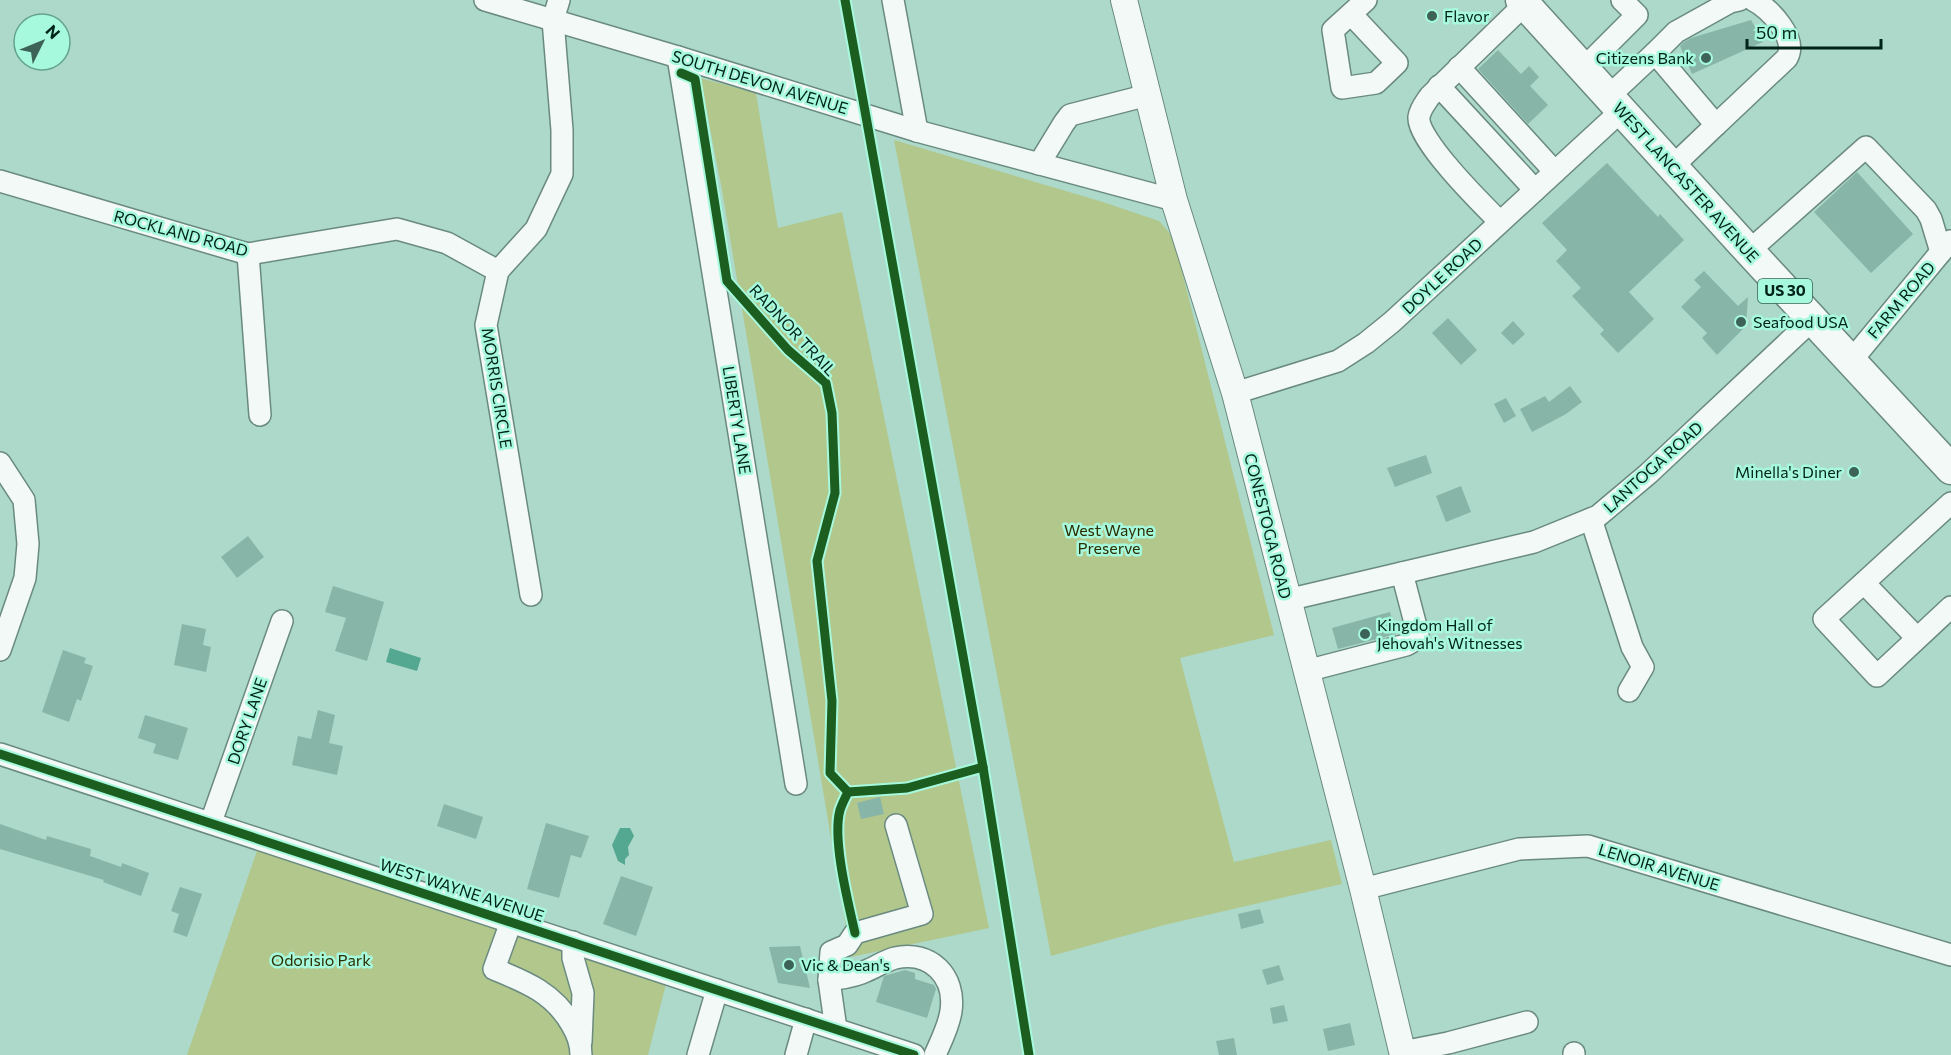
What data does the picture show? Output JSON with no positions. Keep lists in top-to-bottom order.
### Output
{
  "streets": {
    "highway": ["WEST LANCASTER AVENUE", "US 30"],
    "main road": ["CONESTOGA ROAD"],
    "street": [
      "SOUTH DEVON AVENUE",
      "ROCKLAND ROAD",
      "DOYLE ROAD",
      "FARM ROAD",
      "MORRIS CIRCLE",
      "LIBERTY LANE",
      "LANTOGA ROAD",
      "DORY LANE",
      "LENOIR AVENUE",
      "WEST WAYNE AVENUE"
    ],
    "cycle path": ["RADNOR TRAIL"]
  },
  "crossings": [
    ["SOUTH DEVON AVENUE", "MORRIS CIRCLE"],
    ["SOUTH DEVON AVENUE", "LIBERTY LANE"],
    ["SOUTH DEVON AVENUE", "CONESTOGA ROAD"],
    ["WEST LANCASTER AVENUE", "DOYLE ROAD"],
    ["WEST LANCASTER AVENUE", "FARM ROAD"],
    ["WEST LANCASTER AVENUE", "LANTOGA ROAD"],
    ["ROCKLAND ROAD", "MORRIS CIRCLE"],
    ["DOYLE ROAD", "CONESTOGA ROAD"],
    ["LANTOGA ROAD", "CONESTOGA ROAD"],
    ["CONESTOGA ROAD", "LENOIR AVENUE"],
    ["DORY LANE", "WEST WAYNE AVENUE"]
  ],
  "parks": ["West Wayne Preserve", "Odorisio Park"],
  "places": [
    "Flavor",
    "Citizens Bank",
    "Seafood USA",
    "Minella's Diner",
    "Kingdom Hall of Jehovah's Witnesses",
    "Vic & Dean's"
  ],
  "scale_bar": "50 m",
  "north": "top right"
}
